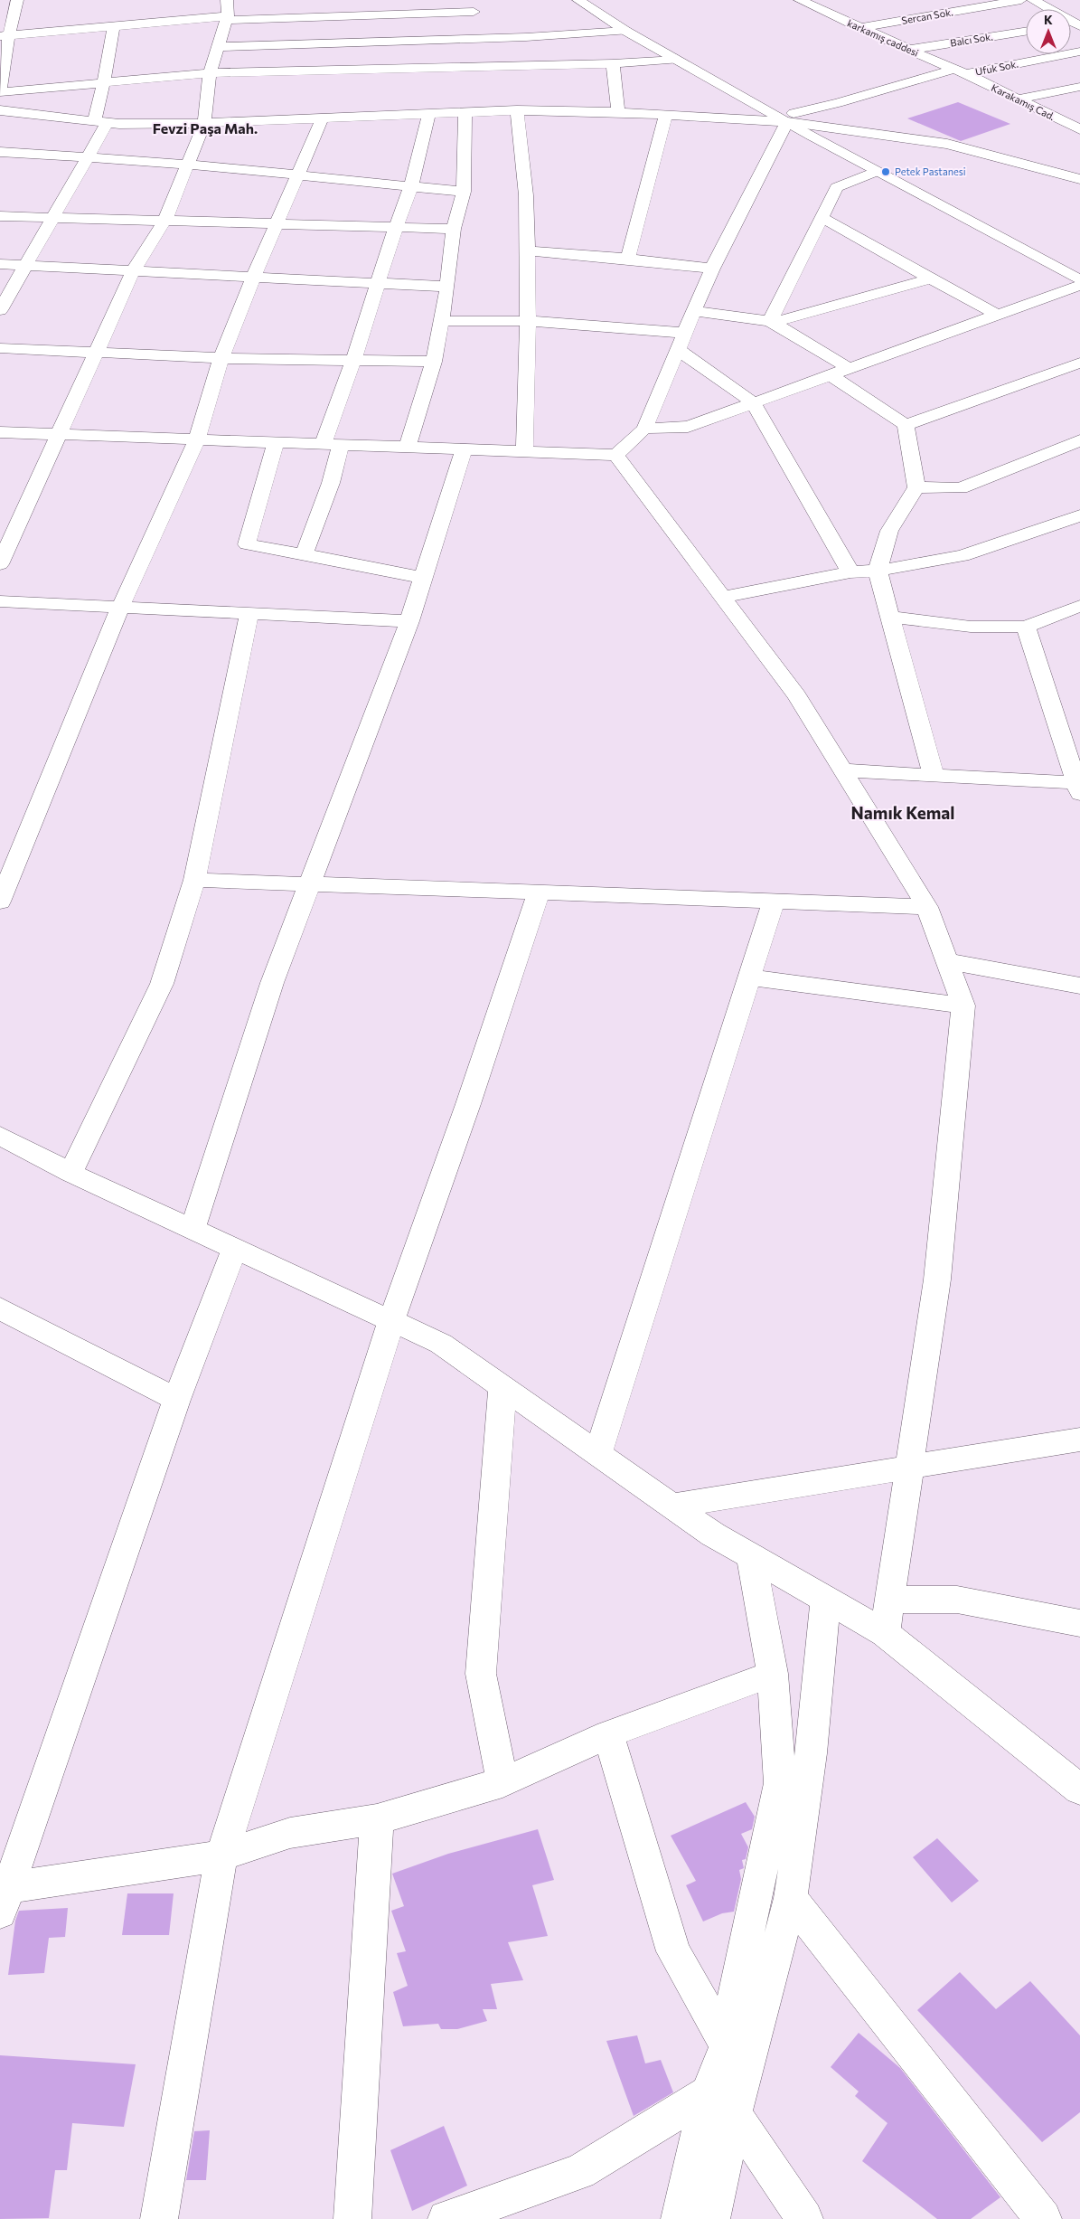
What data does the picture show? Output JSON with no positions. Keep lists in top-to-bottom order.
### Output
{
  "streets": {
    "street": [
      "Sercan Sok.",
      "karkamış caddesi",
      "Balcı Sok.",
      "Ufuk Sok.",
      "Karakamış Cad."
    ]
  },
  "crossings": [
    ["Sercan Sok.", "karkamış caddesi"],
    ["karkamış caddesi", "Balcı Sok."],
    ["karkamış caddesi", "Ufuk Sok."],
    ["karkamış caddesi", "Karakamış Cad."],
    ["Ufuk Sok.", "Karakamış Cad."]
  ],
  "districts": ["Fevzi Paşa Mah.", "Namık Kemal"],
  "places": ["Petek Pastanesi"],
  "north": "top"
}
